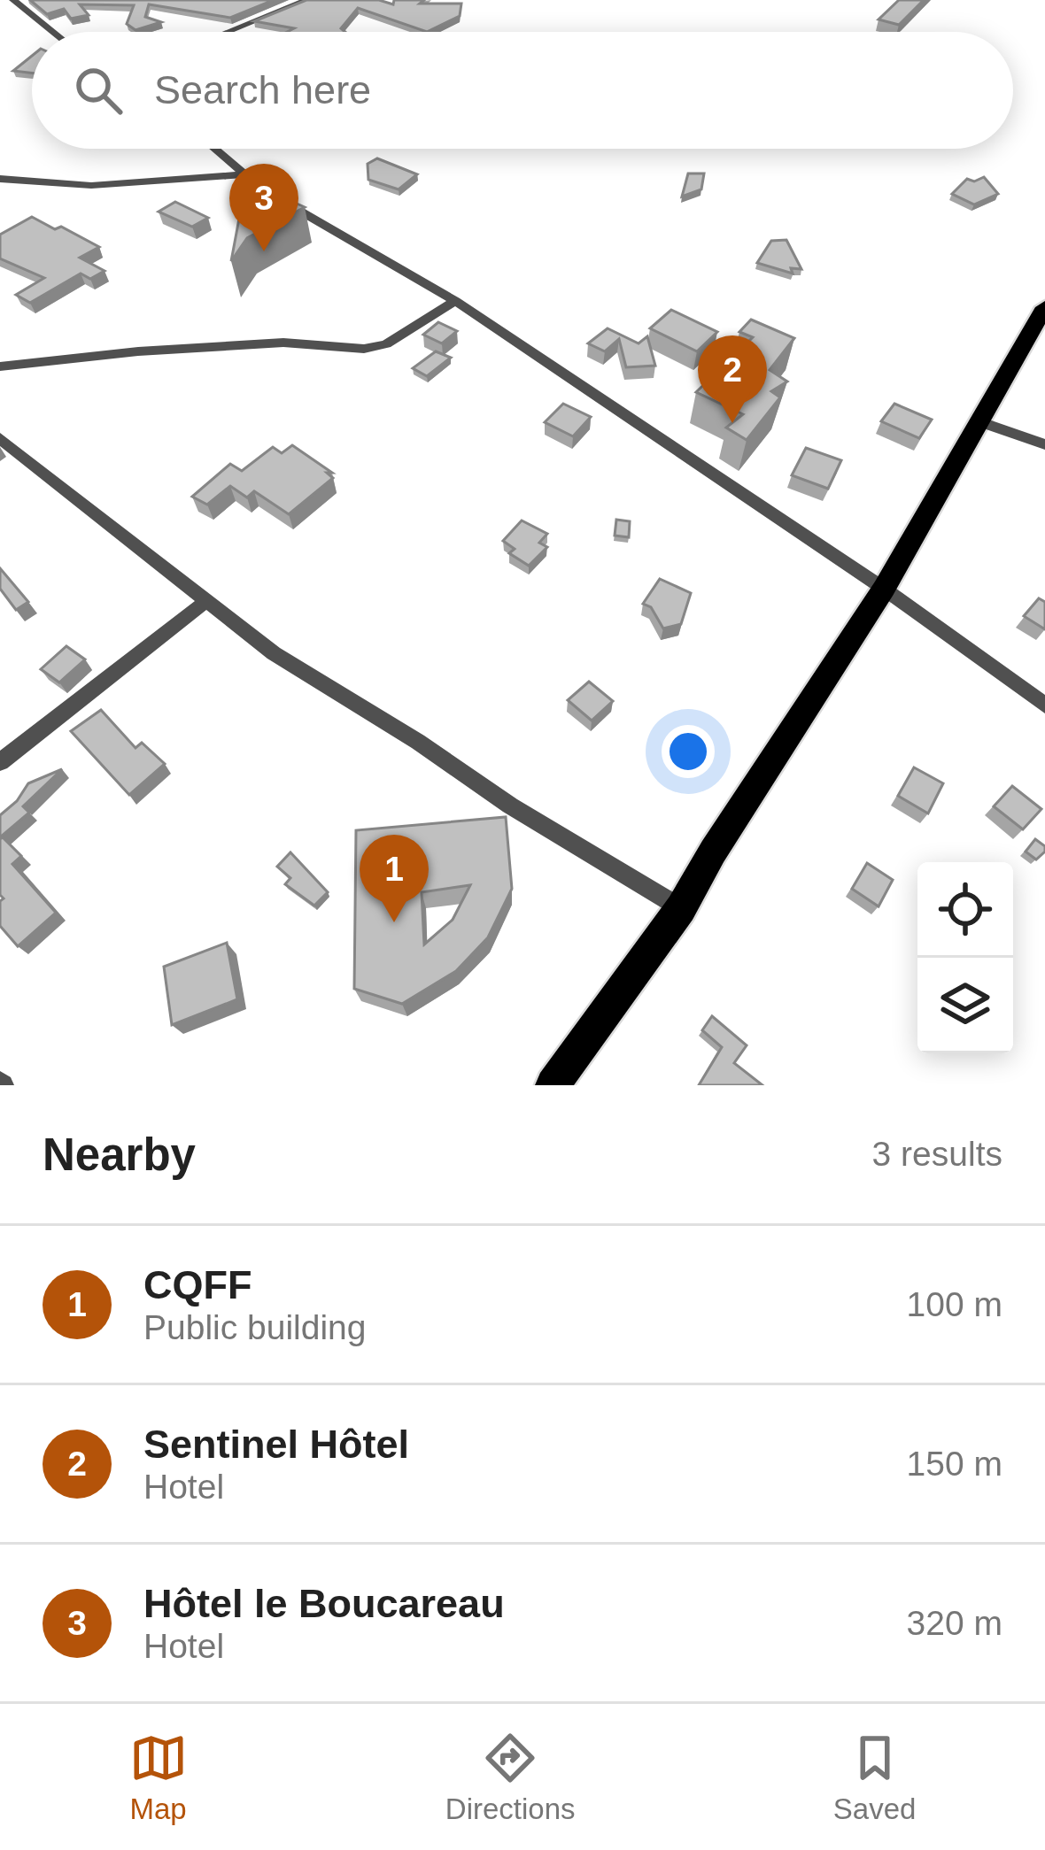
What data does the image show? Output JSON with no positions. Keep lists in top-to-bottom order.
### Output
{
  "page": {
    "search": "Search here",
    "pins": ["3", "2", "1"],
    "heading": ["Nearby", "3 results"],
    "list": [
      {
        "mark": "1",
        "name": "CQFF",
        "note": "Public building",
        "value": "100 m"
      },
      {
        "mark": "2",
        "name": "Sentinel Hôtel",
        "note": "Hotel",
        "value": "150 m"
      },
      {
        "mark": "3",
        "name": "Hôtel le Boucareau",
        "note": "Hotel",
        "value": "320 m"
      }
    ],
    "nav": ["Map", "Directions", "Saved"]
  }
}
